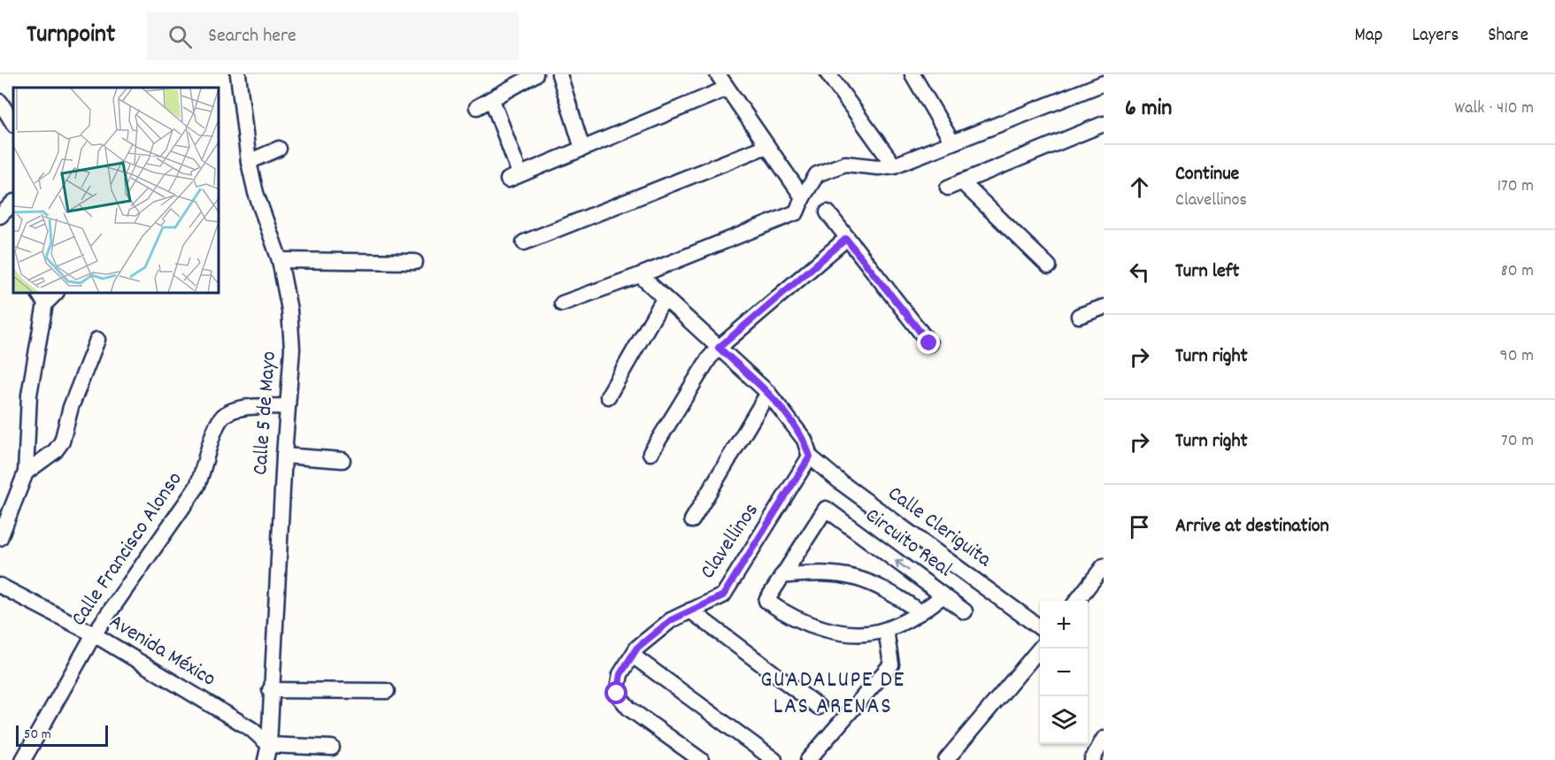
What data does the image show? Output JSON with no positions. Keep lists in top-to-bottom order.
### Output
{
  "streets": {
    "street": [
      "Calle 5 de Mayo",
      "Calle Cleriguita",
      "Clavellinos",
      "Circuito Real",
      "Calle Francisco Alonso",
      "Avenida México"
    ]
  },
  "crossings": [
    ["Calle 5 de Mayo", "Calle Francisco Alonso"],
    ["Calle 5 de Mayo", "Avenida México"],
    ["Calle Cleriguita", "Clavellinos"],
    ["Calle Francisco Alonso", "Avenida México"]
  ],
  "districts": ["GUADALUPE DE LAS ARENAS"],
  "scale_bar": "50 m",
  "page": {
    "header": "Turnpoint",
    "search": "Search here",
    "nav": ["Map", "Layers", "Share"],
    "heading": ["6 min", "Walk · 410 m"],
    "list": [
      ["Continue", "Clavellinos", "170 m"],
      ["Turn left", "80 m"],
      ["Turn right", "90 m"],
      ["Turn right", "70 m"],
      "Arrive at destination"
    ],
    "map_buttons": ["+", "−"],
    "scale": "50 m"
  }
}
